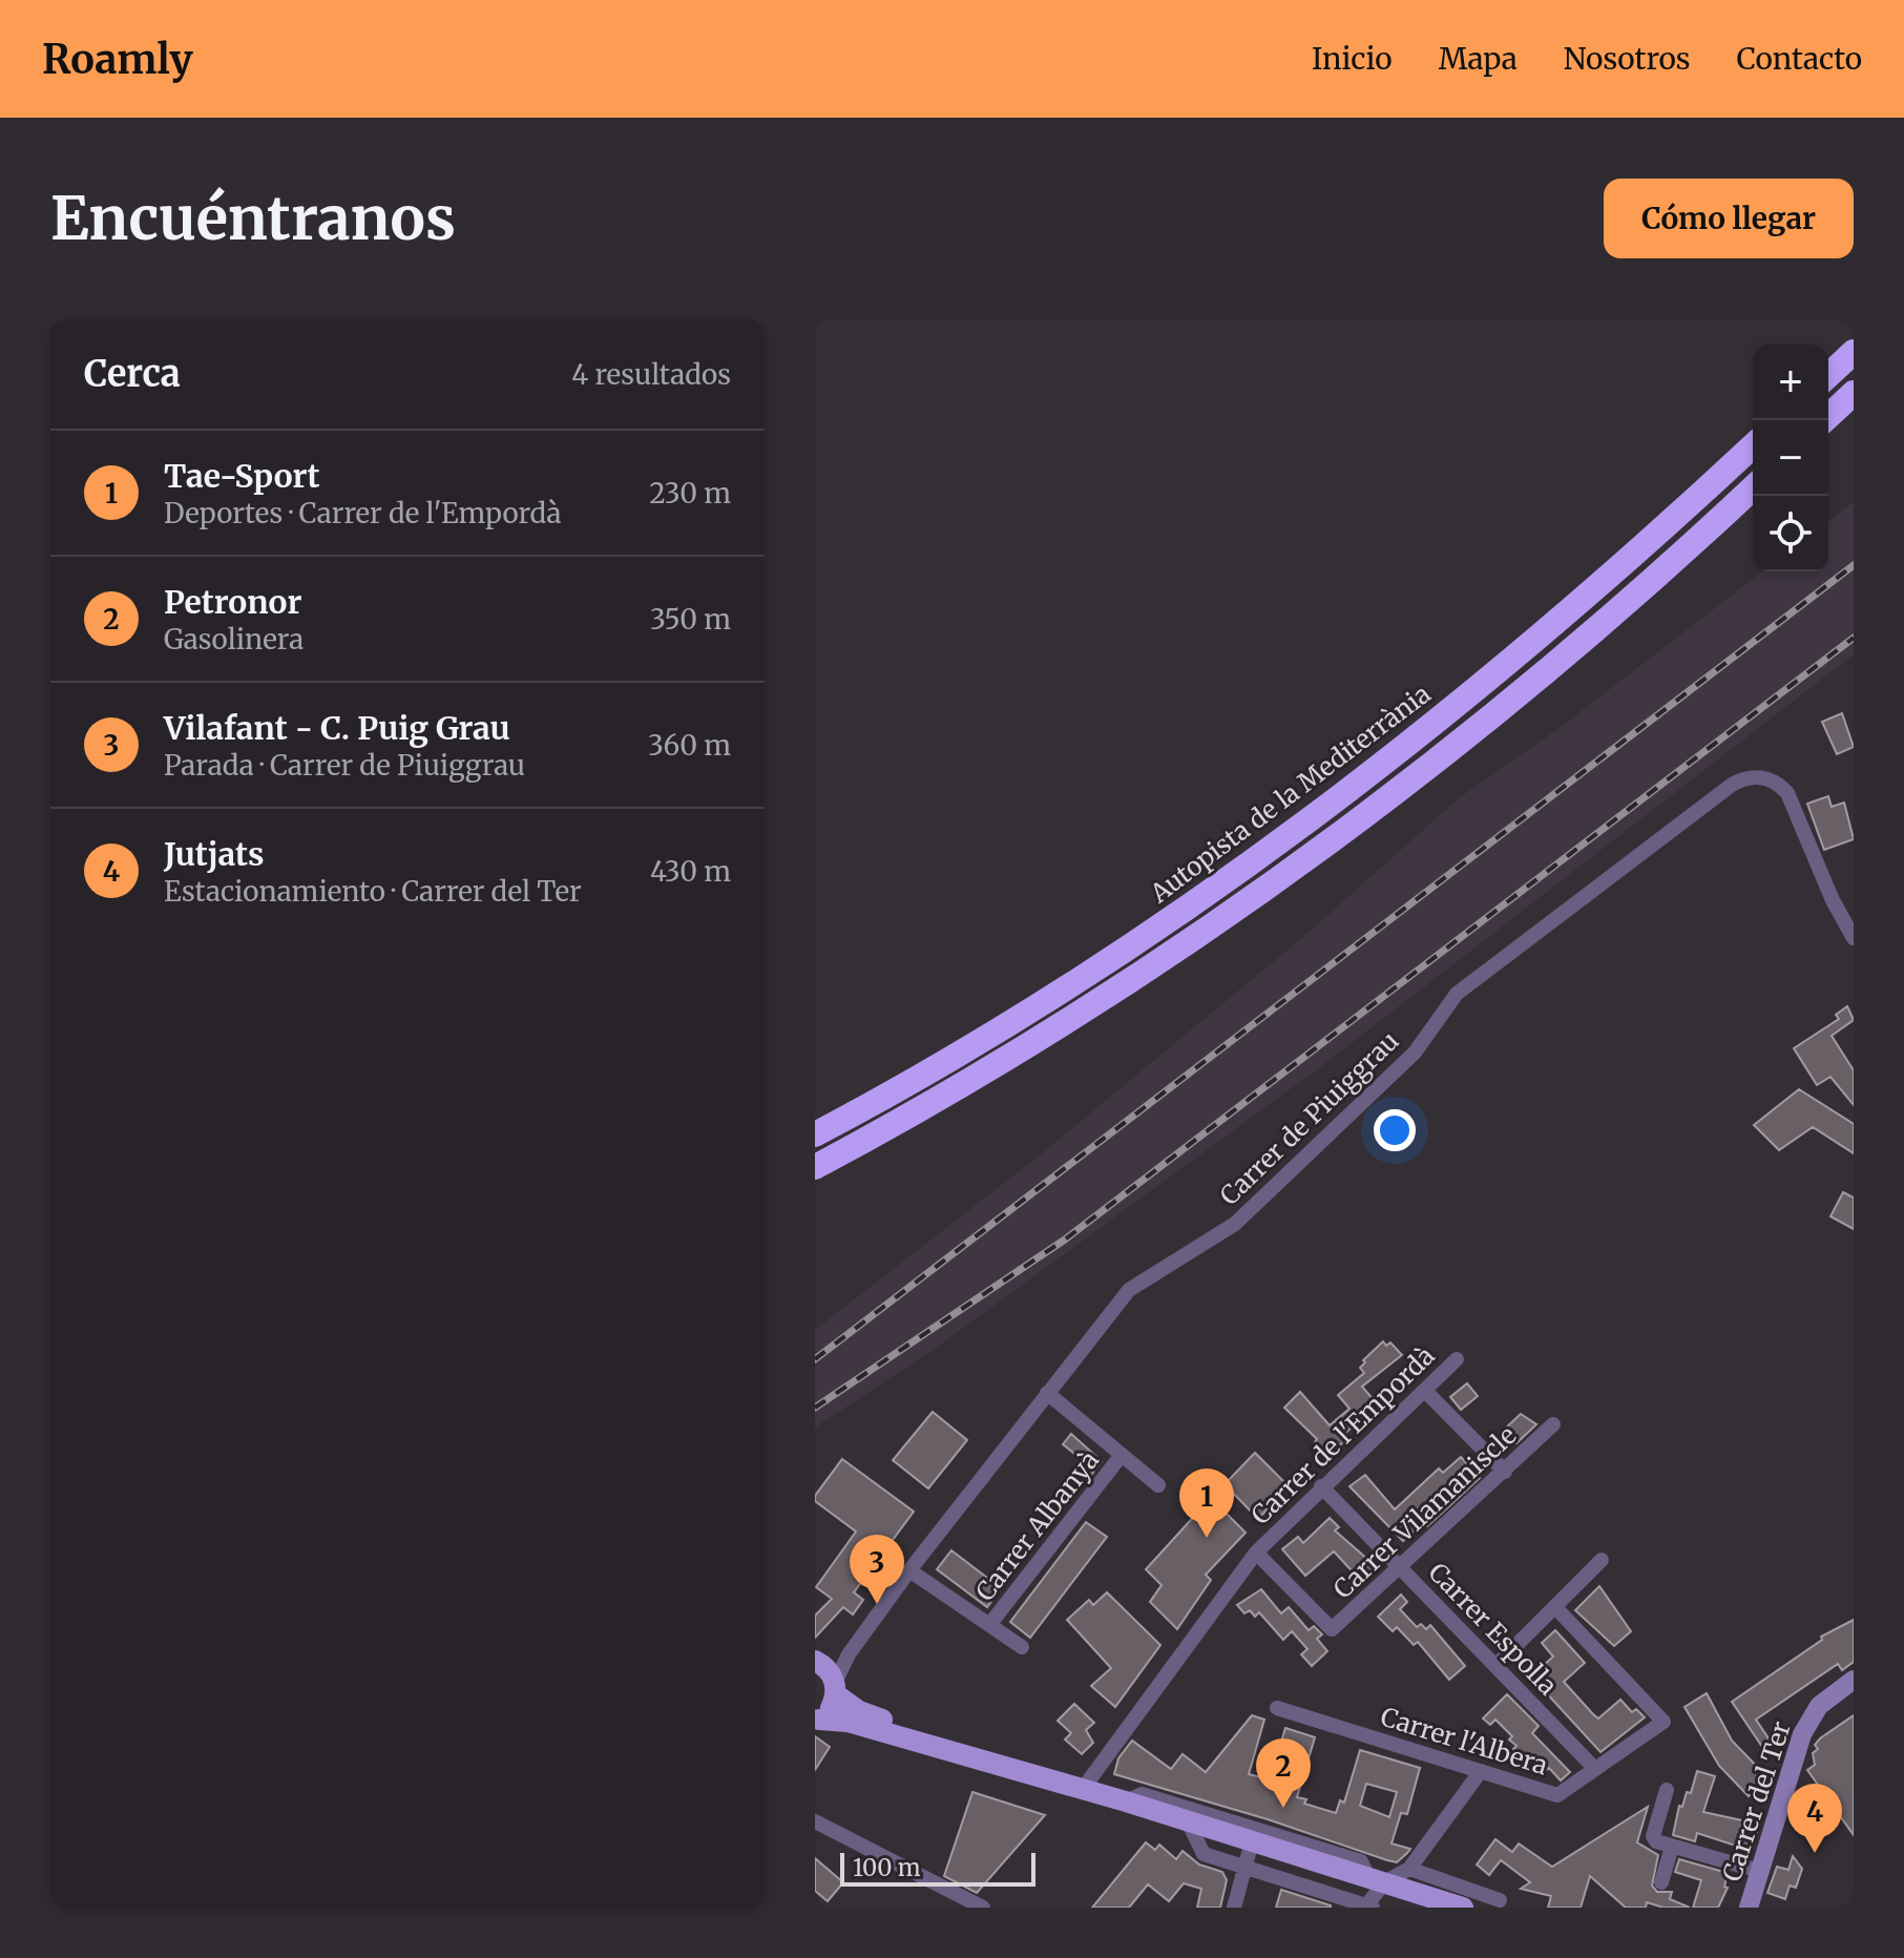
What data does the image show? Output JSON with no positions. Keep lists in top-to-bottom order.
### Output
{
  "streets": {
    "highway": ["Autopista de la Mediterrània"],
    "street": [
      "Carrer de Piuiggrau",
      "Carrer de l'Empordà",
      "Carrer Vilamaniscle",
      "Carrer Albanyà",
      "Carrer Espolla",
      "Carrer l'Albera",
      "Carrer del Ter"
    ]
  },
  "crossings": [
    ["Carrer de Piuiggrau", "Carrer Albanyà"],
    ["Carrer de l'Empordà", "Carrer Vilamaniscle"],
    ["Carrer de l'Empordà", "Carrer Espolla"],
    ["Carrer Vilamaniscle", "Carrer Espolla"],
    ["Carrer Espolla", "Carrer l'Albera"]
  ],
  "scale_bar": "100 m",
  "page": {
    "header": "Roamly",
    "nav": [
      "Inicio",
      "Mapa",
      "Nosotros",
      "Contacto"
    ],
    "buttons": "Cómo llegar",
    "title": "Encuéntranos",
    "heading": ["Cerca", "4 resultados"],
    "map_buttons": ["+", "−"],
    "list": [
      {
        "mark": "1",
        "name": "Tae-Sport",
        "note": "Deportes · Carrer de l'Empordà",
        "value": "230 m"
      },
      {
        "mark": "2",
        "name": "Petronor",
        "note": "Gasolinera",
        "value": "350 m"
      },
      {
        "mark": "3",
        "name": "Vilafant - C. Puig Grau",
        "note": "Parada · Carrer de Piuiggrau",
        "value": "360 m"
      },
      {
        "mark": "4",
        "name": "Jutjats",
        "note": "Estacionamiento · Carrer del Ter",
        "value": "430 m"
      }
    ],
    "pins": [
      "1",
      "3",
      "2",
      "4"
    ],
    "scale": "100 m"
  }
}
